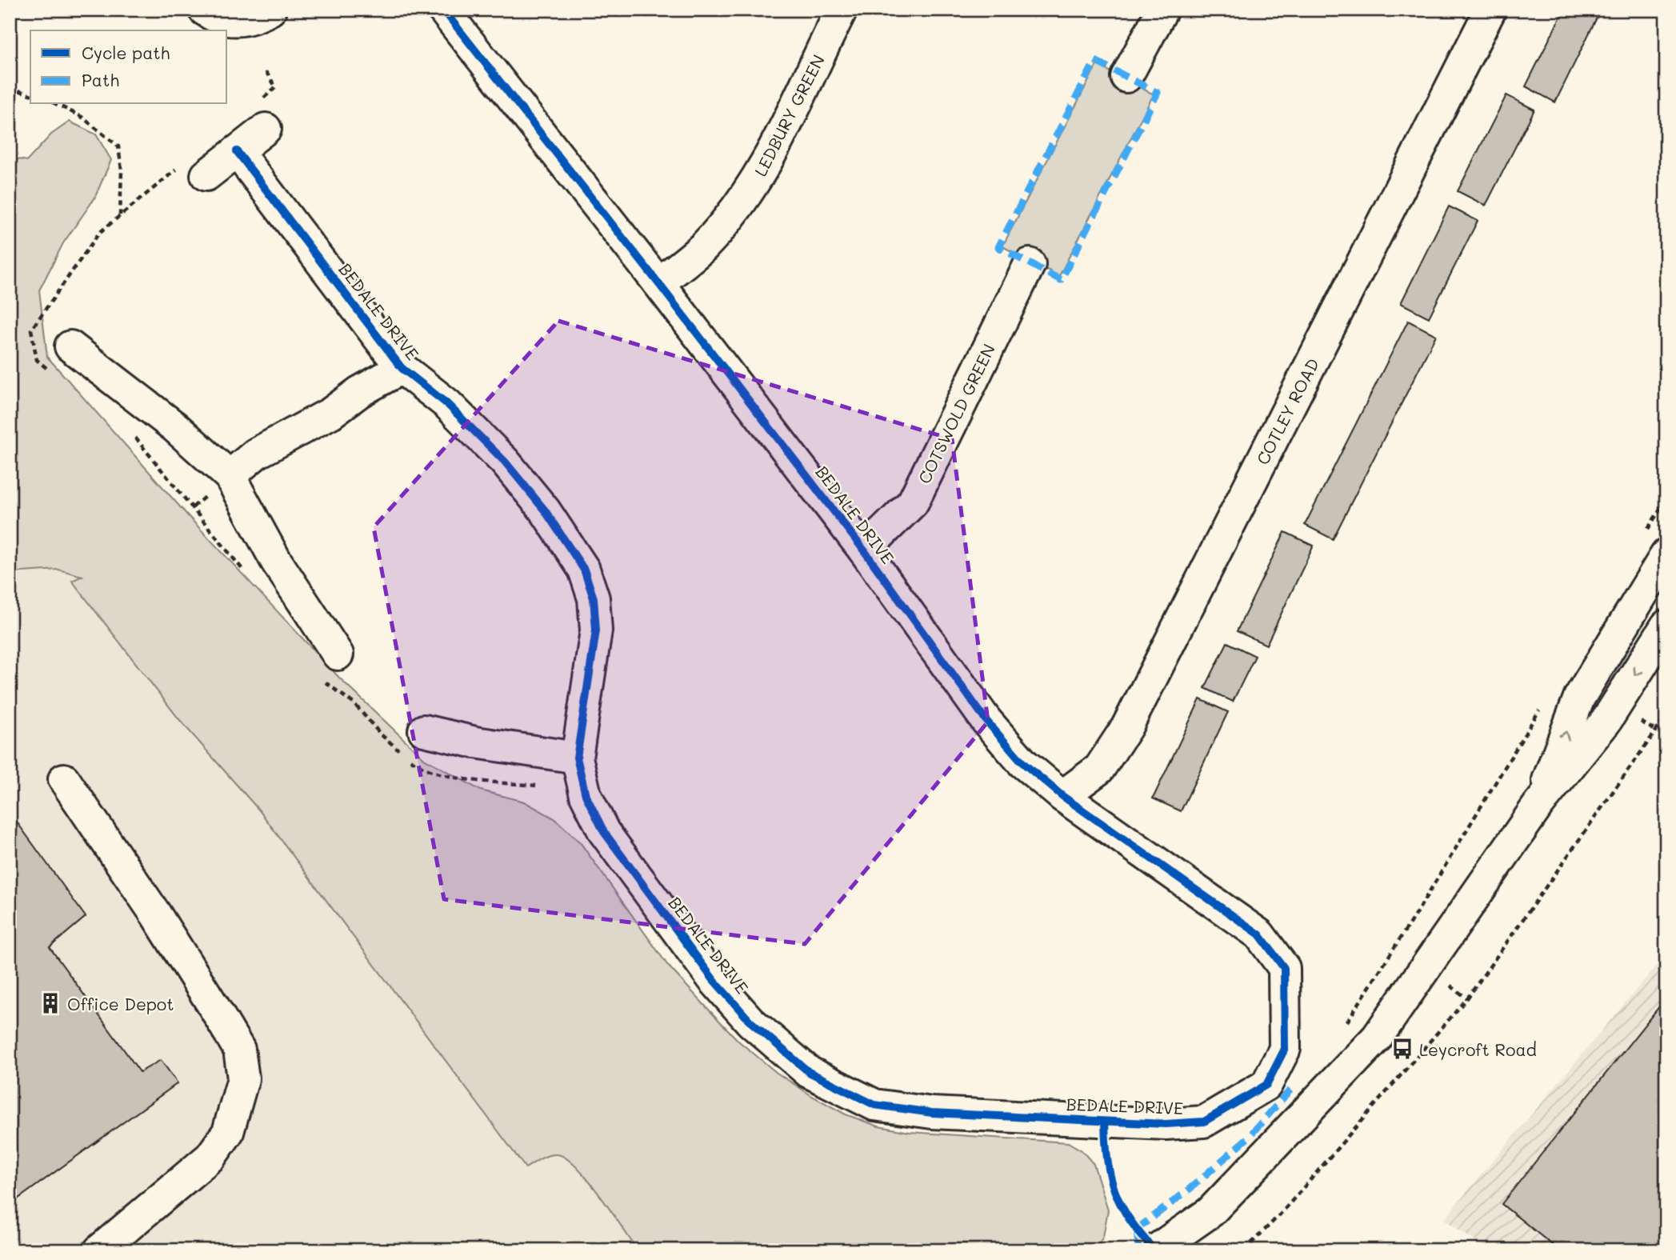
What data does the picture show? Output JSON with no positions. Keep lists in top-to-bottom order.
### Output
{
  "streets": {
    "street": [
      "LEDBURY GREEN",
      "BEDALE DRIVE",
      "COTLEY ROAD",
      "COTSWOLD GREEN"
    ]
  },
  "crossings": [
    ["LEDBURY GREEN", "BEDALE DRIVE"],
    ["BEDALE DRIVE", "COTLEY ROAD"],
    ["BEDALE DRIVE", "COTSWOLD GREEN"]
  ],
  "places": {
    "building": ["Office Depot"],
    "bus stop": ["Leycroft Road"]
  },
  "legend": ["Cycle path", "Path"]
}
